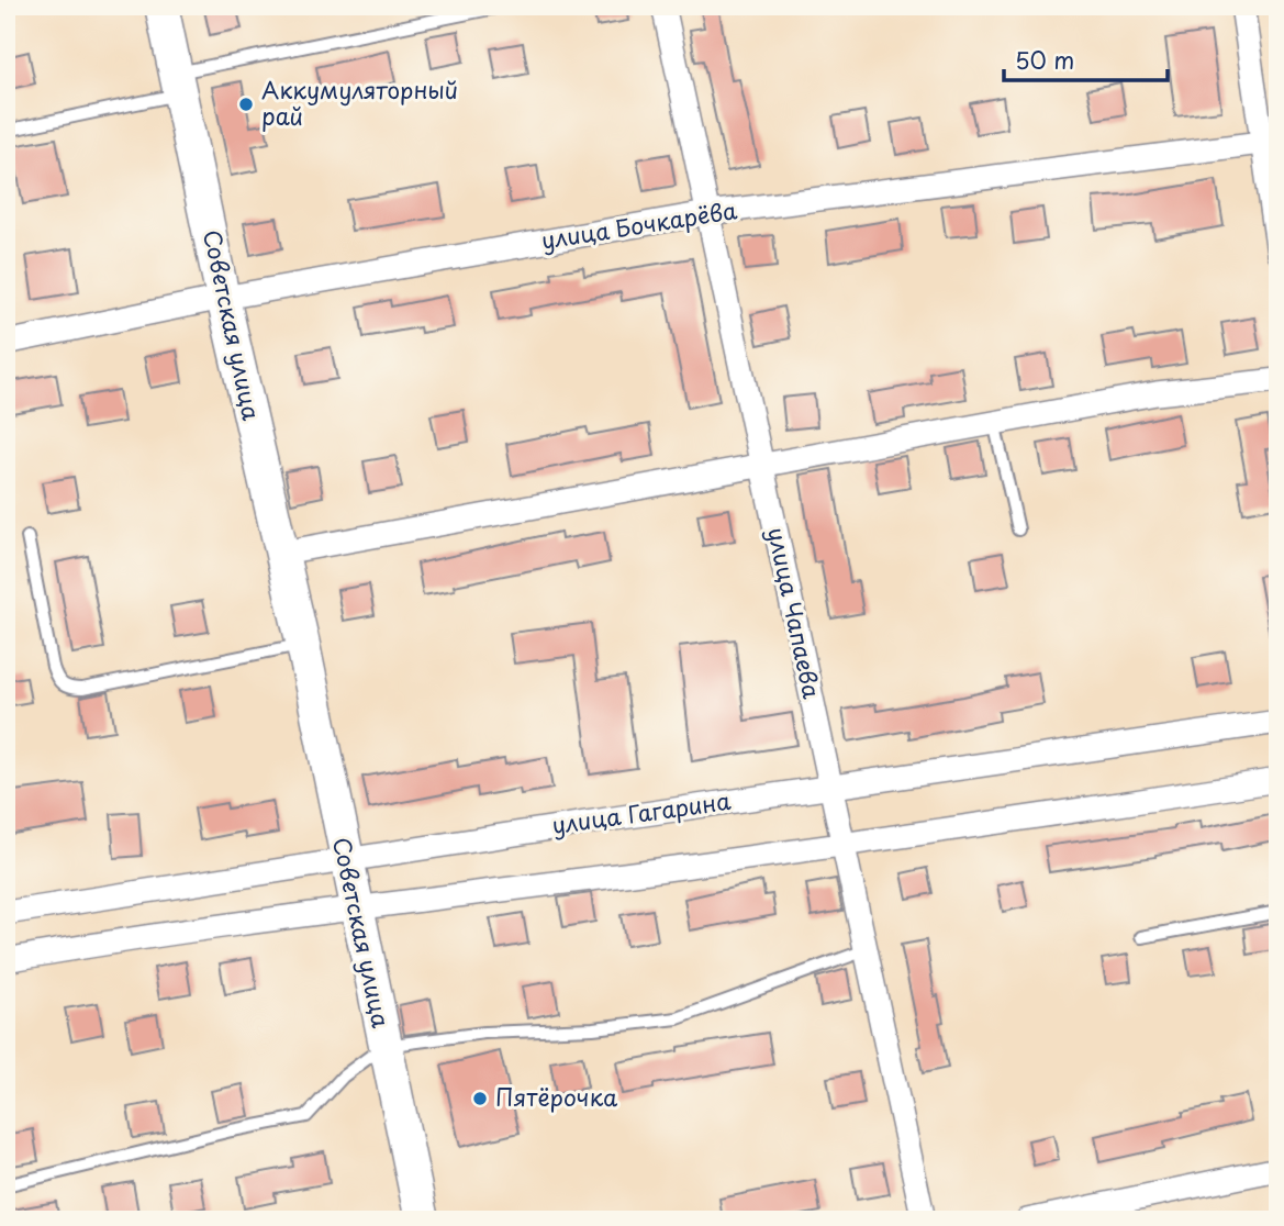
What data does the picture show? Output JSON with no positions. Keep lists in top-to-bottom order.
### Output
{
  "streets": {
    "street": [
      "улица Бочкарёва",
      "Советская улица",
      "улица Чапаева",
      "улица Гагарина"
    ]
  },
  "crossings": [
    ["улица Бочкарёва", "Советская улица"],
    ["улица Бочкарёва", "улица Чапаева"],
    ["Советская улица", "улица Гагарина"],
    ["улица Чапаева", "улица Гагарина"]
  ],
  "places": ["Аккумуляторный рай", "Пятёрочка"],
  "scale_bar": "50 m"
}
